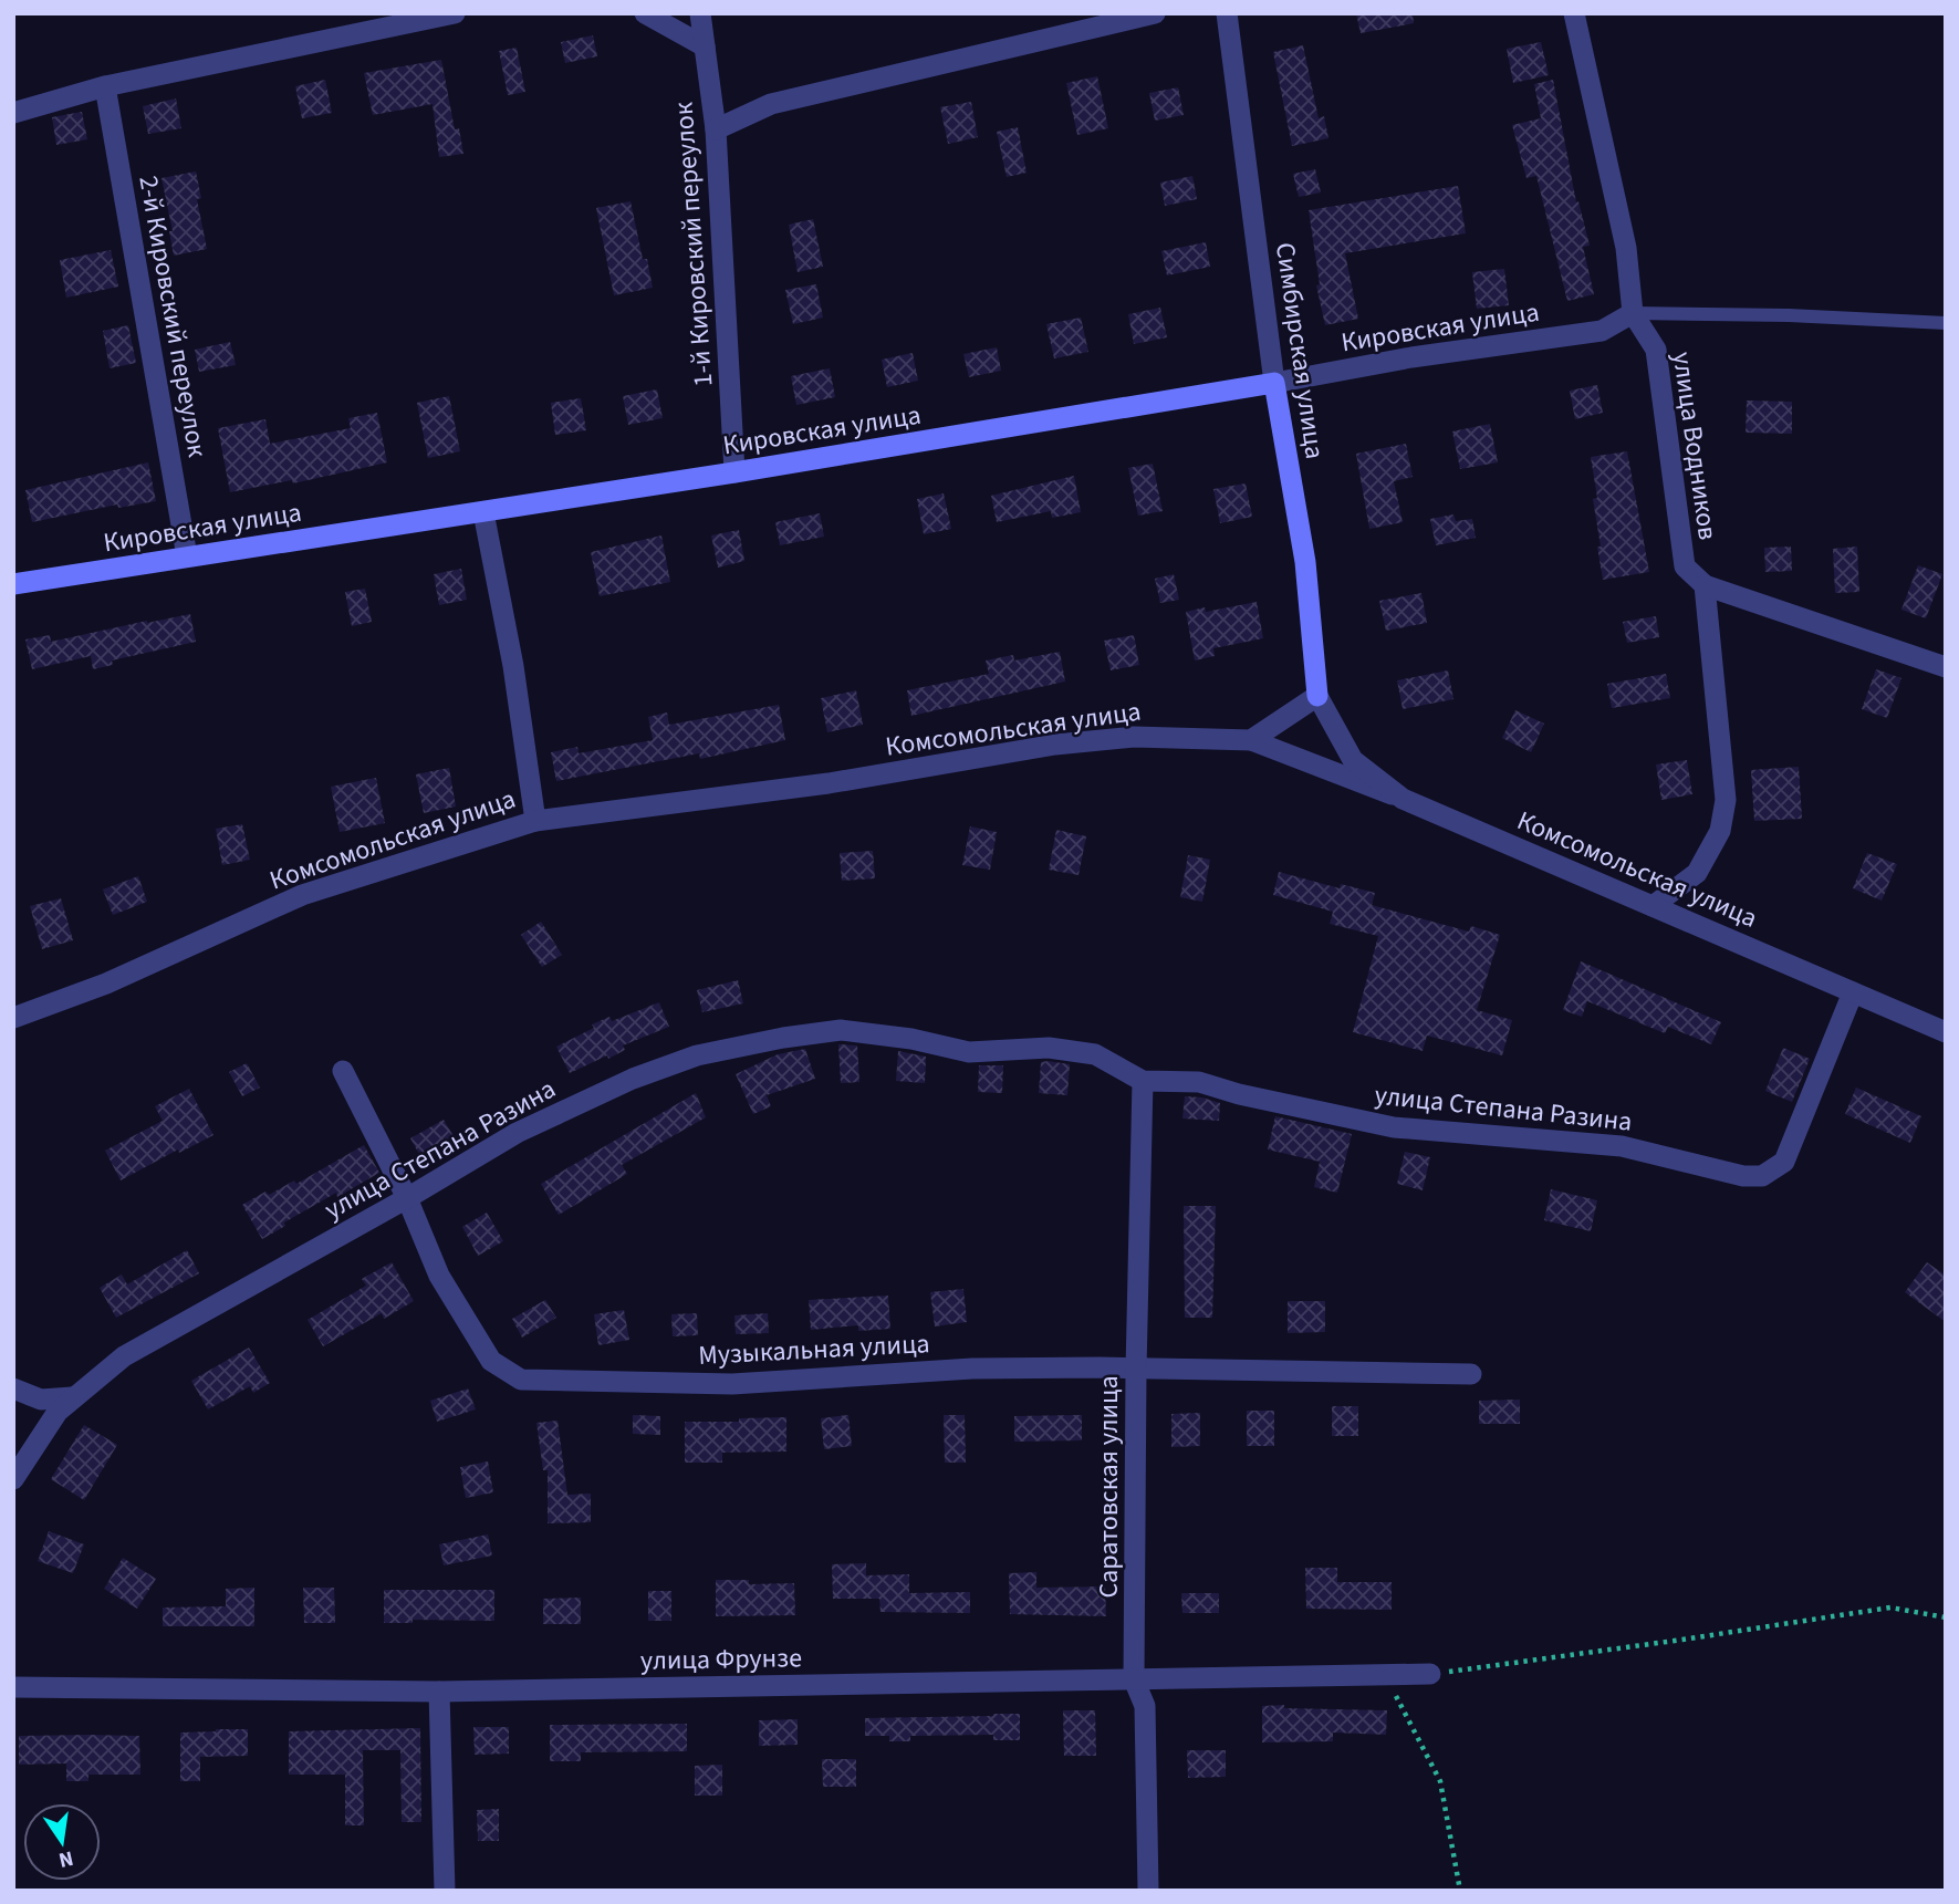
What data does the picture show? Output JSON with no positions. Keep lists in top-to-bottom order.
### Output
{
  "streets": {
    "main road": ["Кировская улица", "Симбирская улица"],
    "street": [
      "1-й Кировский переулок",
      "2-й Кировский переулок",
      "улица Водников",
      "Комсомольская улица",
      "улица Степана Разина",
      "Музыкальная улица",
      "Саратовская улица",
      "улица Фрунзе"
    ]
  },
  "crossings": [
    ["1-й Кировский переулок", "Кировская улица"],
    ["2-й Кировский переулок", "Кировская улица"],
    ["Кировская улица", "Симбирская улица"],
    ["Кировская улица", "улица Водников"],
    ["Симбирская улица", "Комсомольская улица"],
    ["улица Водников", "Комсомольская улица"],
    ["Комсомольская улица", "улица Степана Разина"],
    ["улица Степана Разина", "Музыкальная улица"],
    ["улица Степана Разина", "Саратовская улица"],
    ["Музыкальная улица", "Саратовская улица"],
    ["Саратовская улица", "улица Фрунзе"]
  ],
  "north": "bottom"
}
